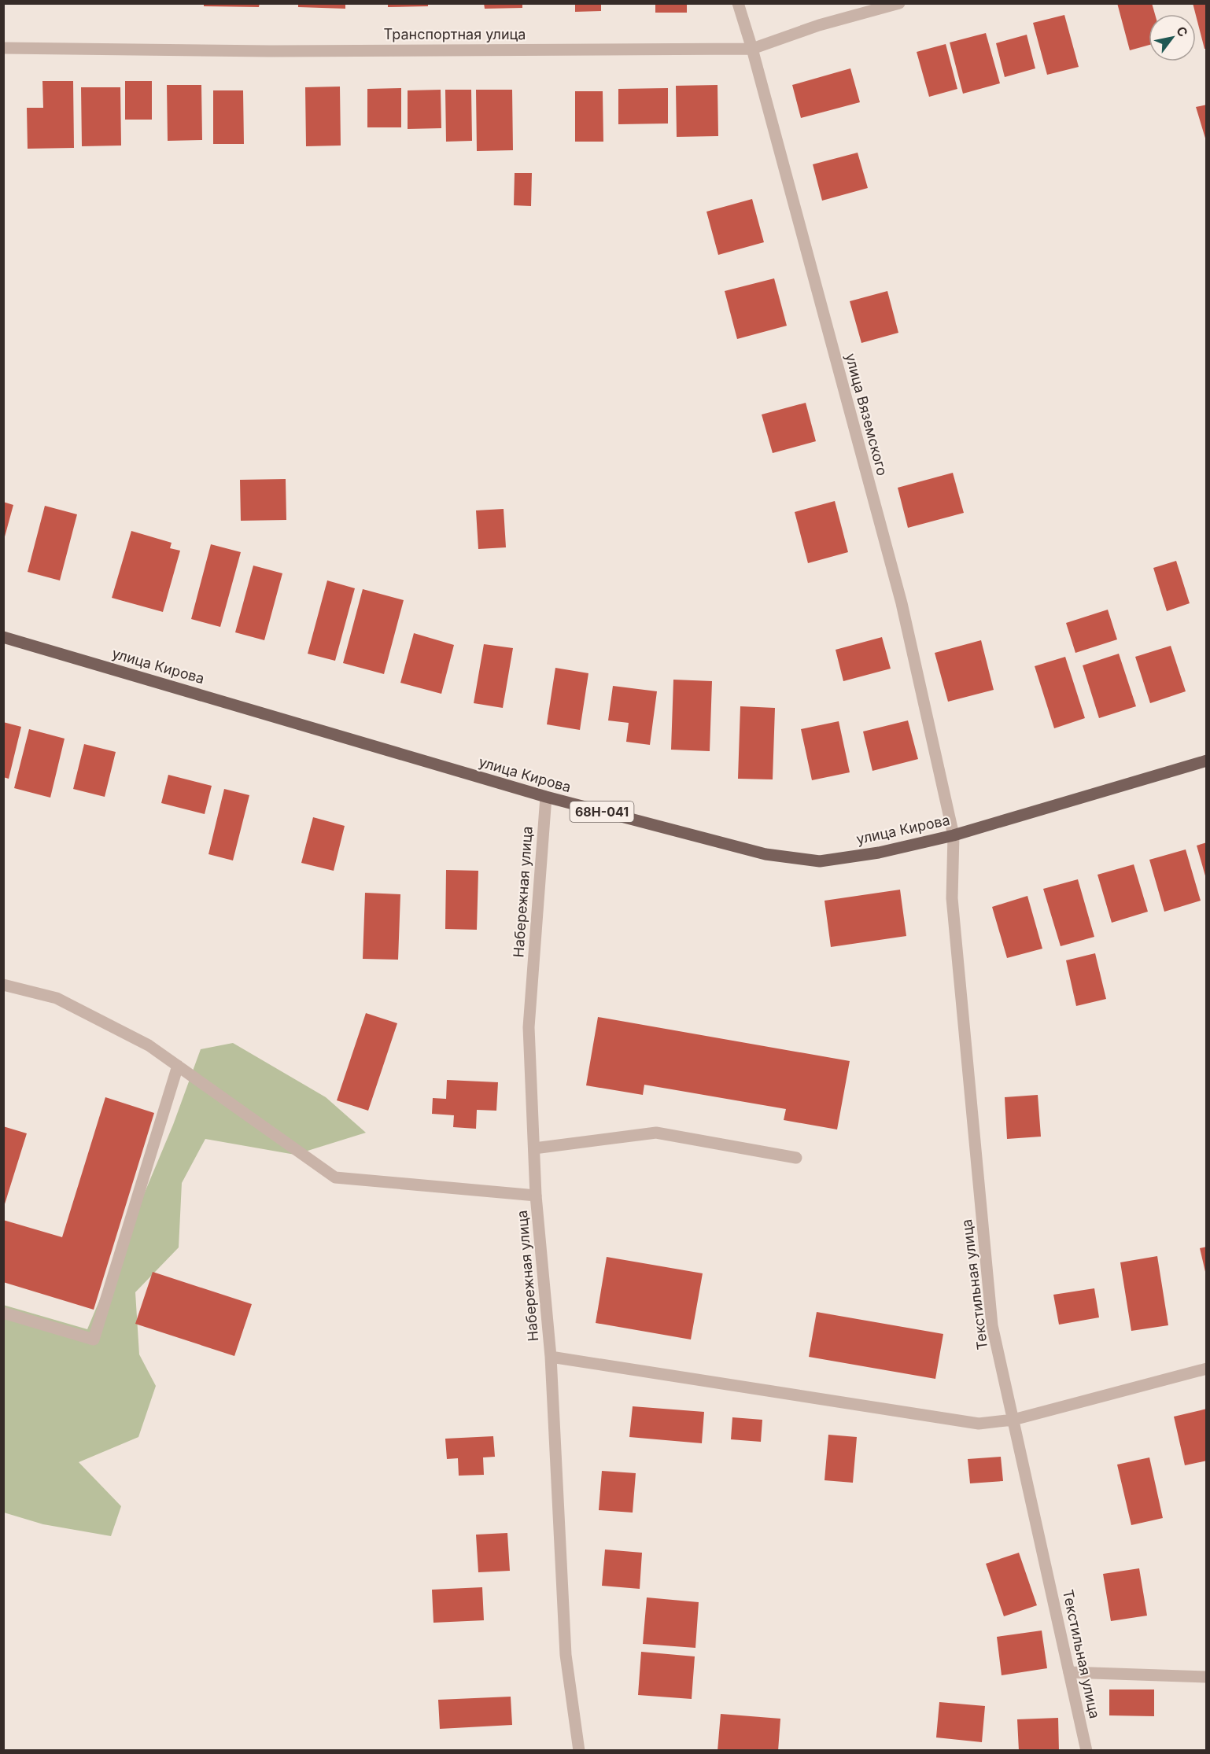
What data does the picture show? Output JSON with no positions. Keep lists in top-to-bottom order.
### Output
{
  "streets": {
    "main road": ["улица Кирова", "68Н-041"],
    "street": [
      "Транспортная улица",
      "улица Вяземского",
      "Набережная улица",
      "Текстильная улица"
    ]
  },
  "crossings": [
    ["Транспортная улица", "улица Вяземского"],
    ["улица Вяземского", "улица Кирова"],
    ["улица Вяземского", "Текстильная улица"],
    ["улица Кирова", "Набережная улица"],
    ["улица Кирова", "Текстильная улица"]
  ],
  "north": "top right"
}
